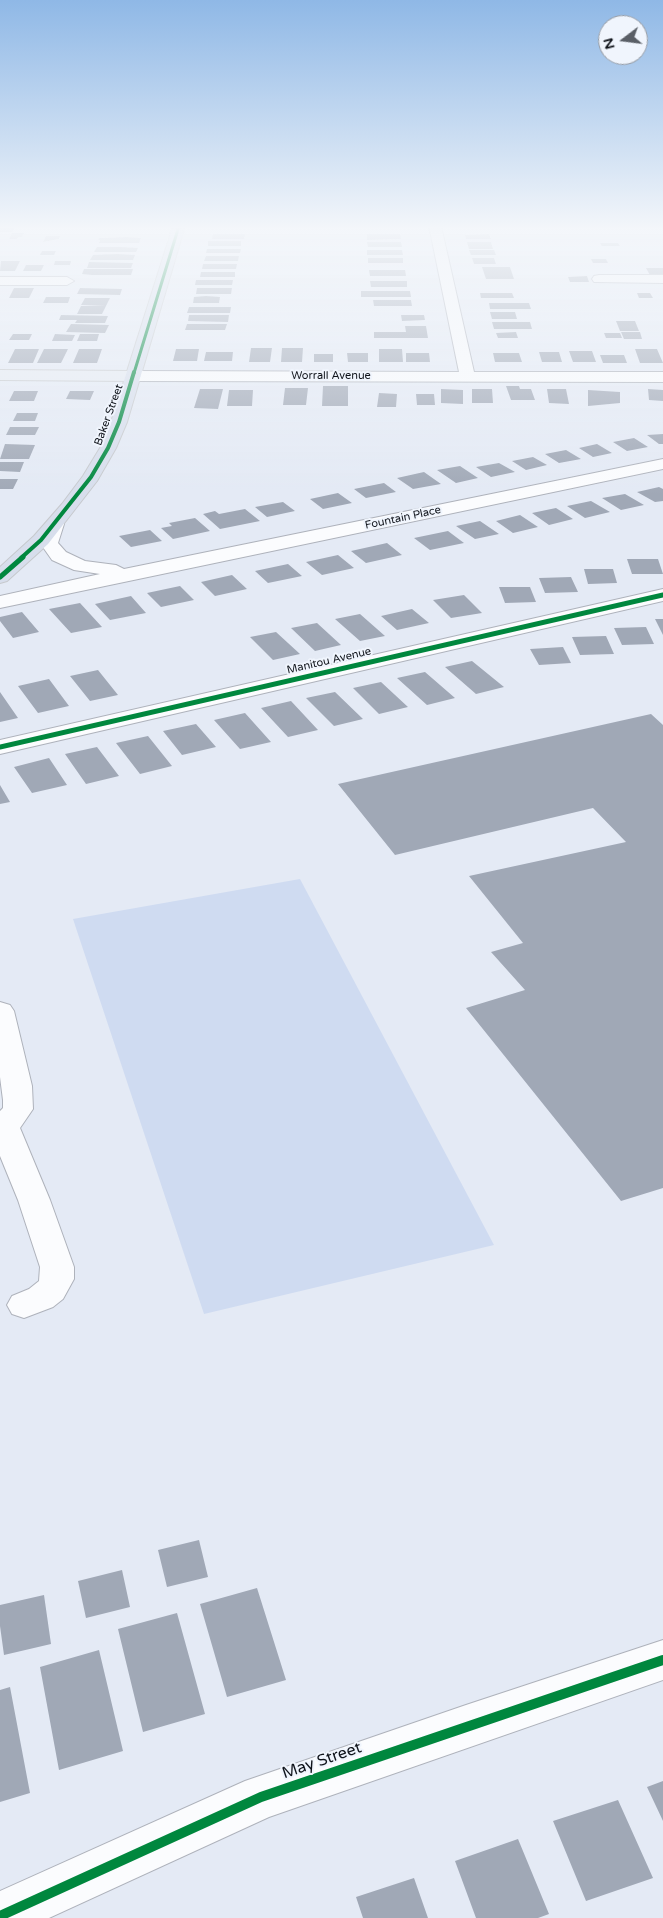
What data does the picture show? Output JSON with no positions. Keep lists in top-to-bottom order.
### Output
{
  "streets": {
    "highway": ["Baker Street"],
    "main road": ["Worrall Avenue"],
    "street": ["Fountain Place", "Manitou Avenue", "May Street"]
  },
  "crossings": [
    ["Worrall Avenue", "Baker Street"],
    ["Baker Street", "Fountain Place"]
  ],
  "north": "left"
}
